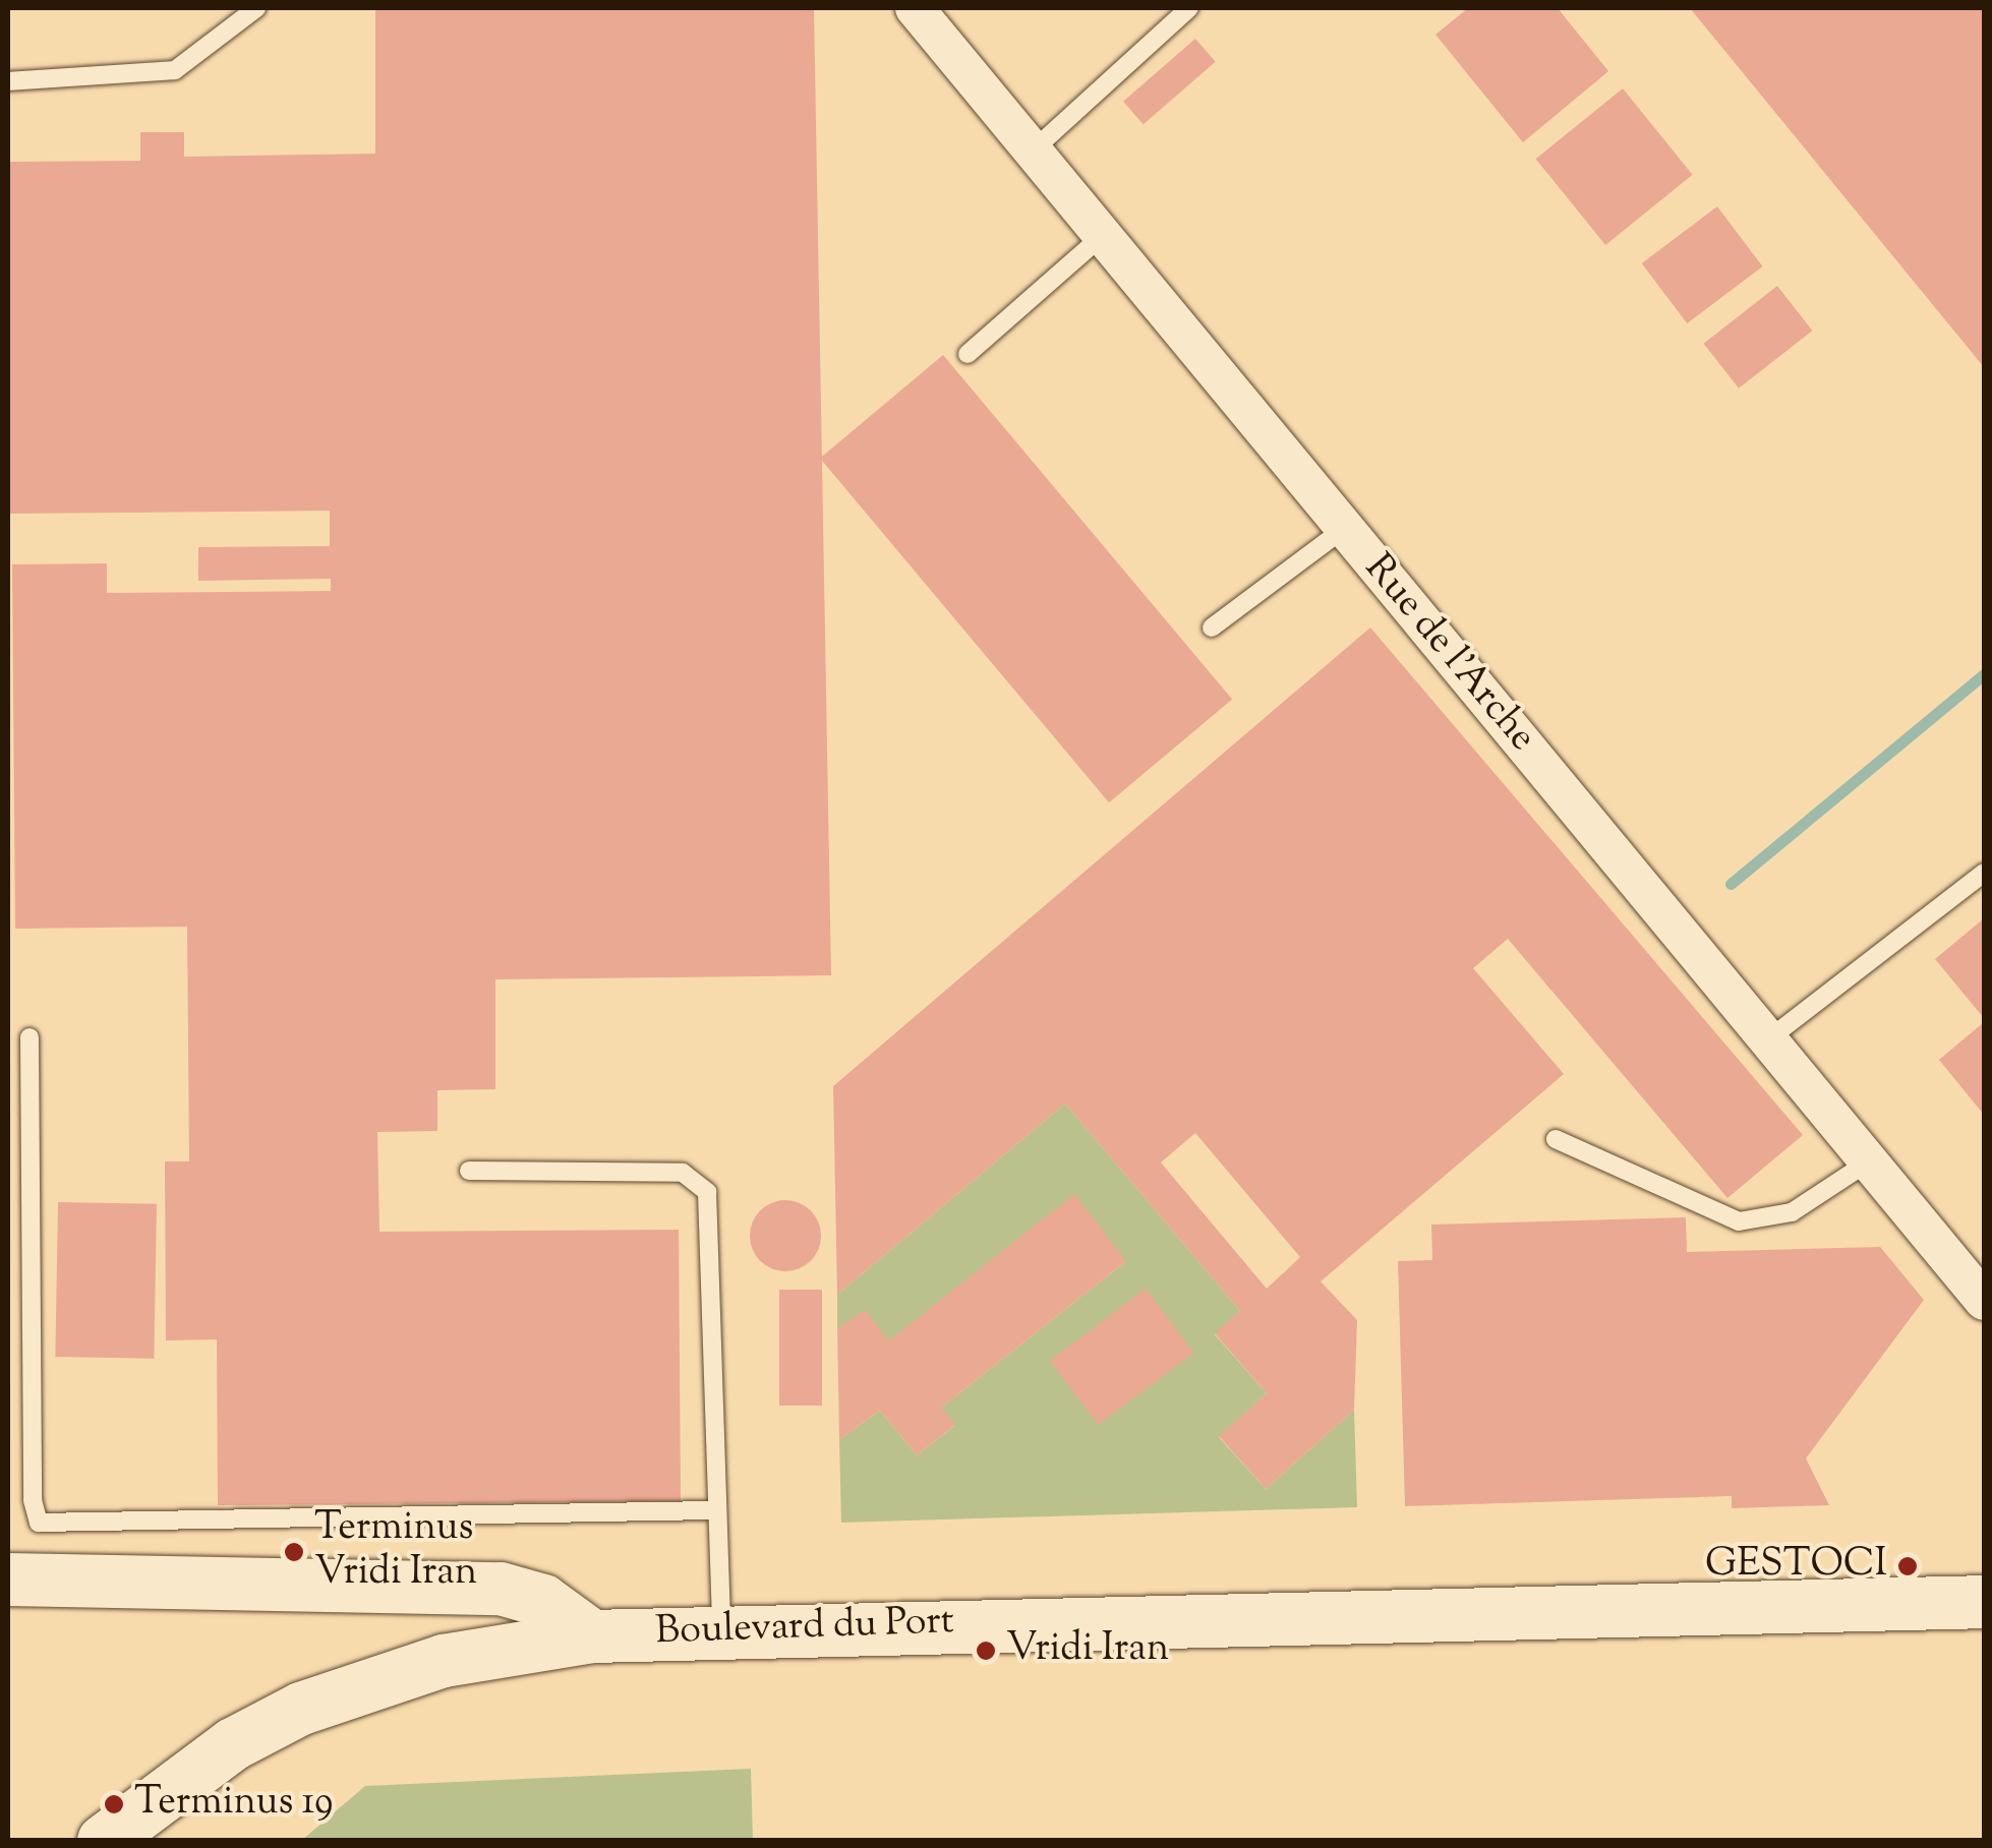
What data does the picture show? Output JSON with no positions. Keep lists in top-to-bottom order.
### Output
{
  "streets": {
    "main road": ["Boulevard du Port"],
    "street": ["Rue de l'Arche"]
  },
  "places": [
    "Terminus Vridi Iran",
    "GESTOCI",
    "Vridi Iran",
    "Terminus 19"
  ]
}
